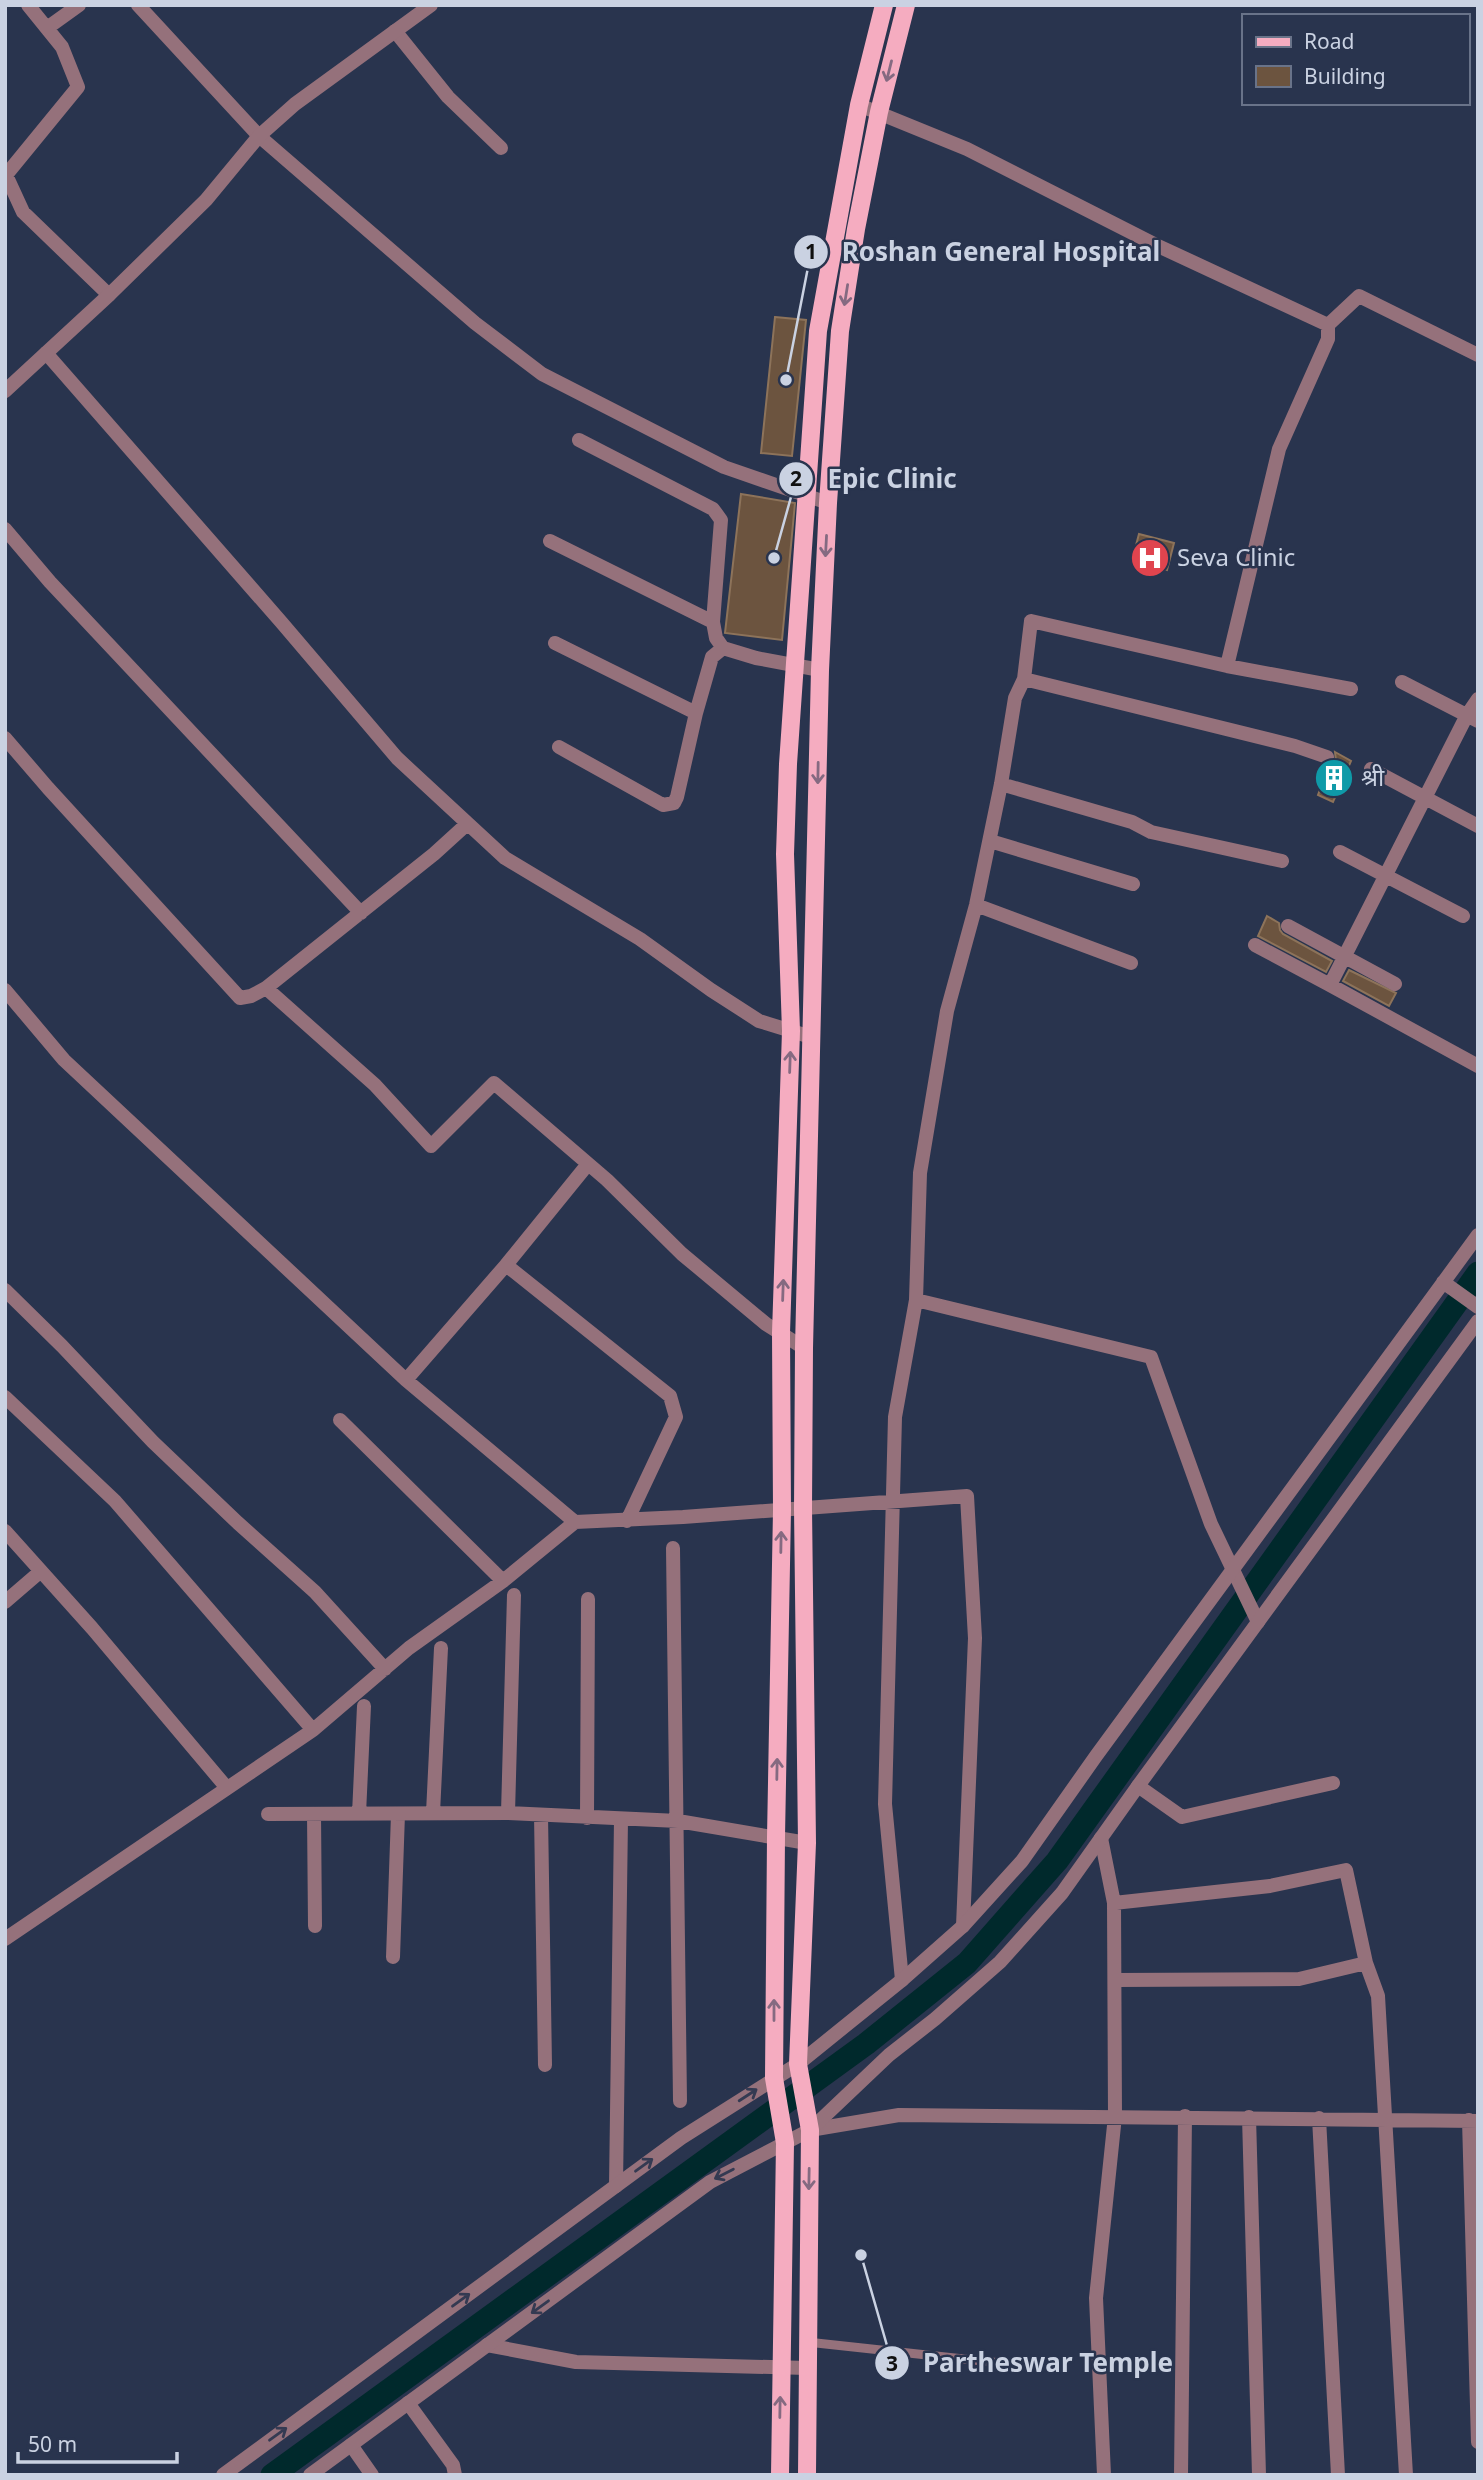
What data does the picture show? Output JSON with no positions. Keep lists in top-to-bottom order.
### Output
{
  "places": {
    "other": ["Roshan General Hospital", "Epic Clinic", "Partheswar Temple"],
    "hospital": ["Seva Clinic"],
    "building": ["श्री"]
  },
  "legend": ["Road", "Building"],
  "scale_bar": "50 m"
}
